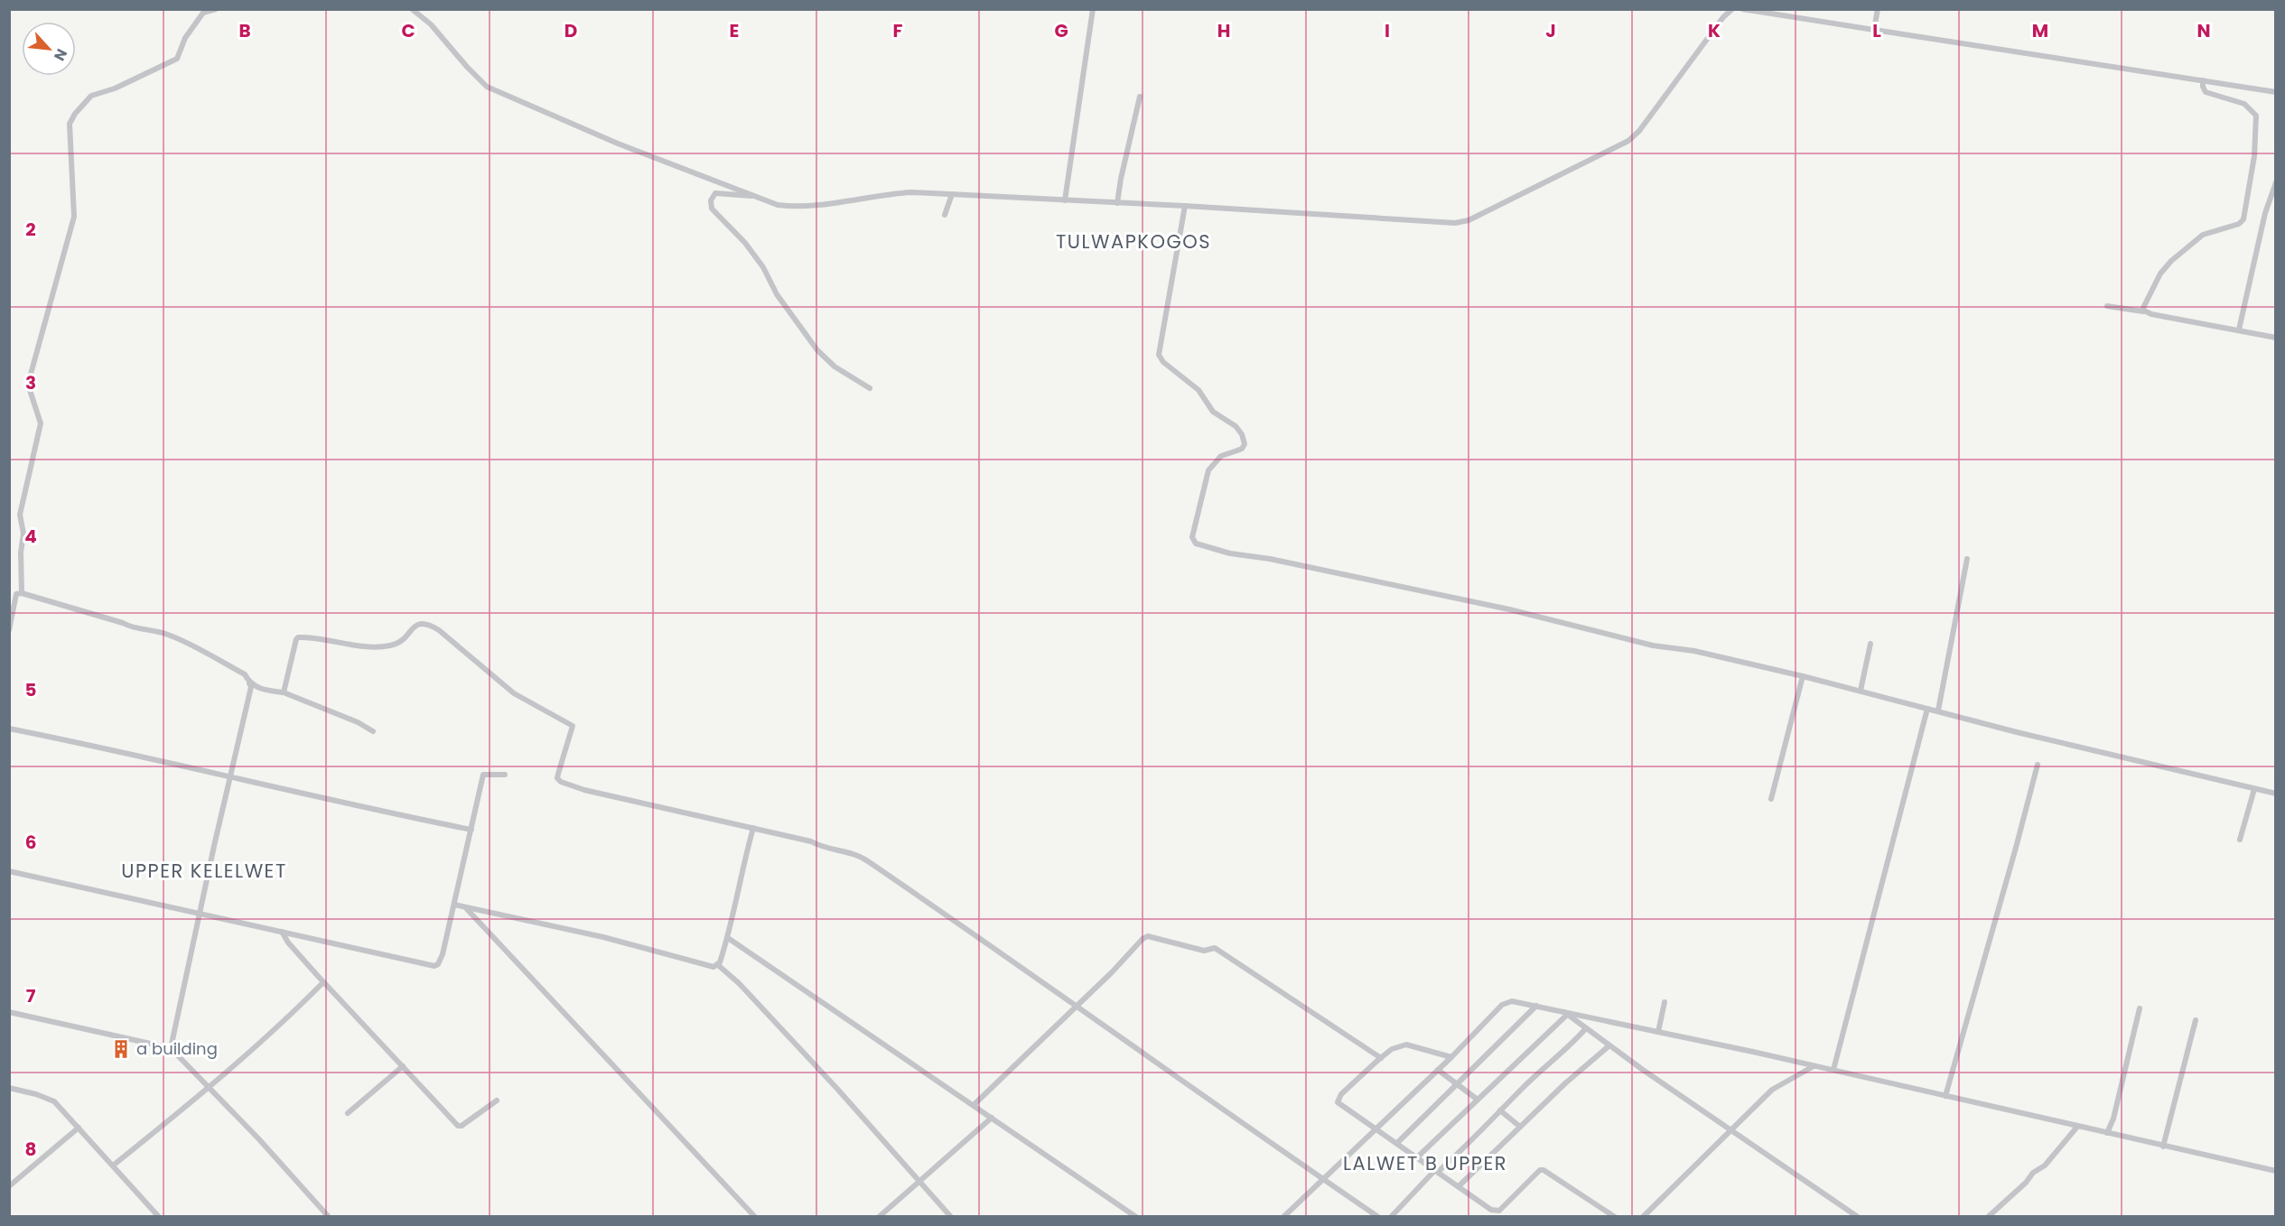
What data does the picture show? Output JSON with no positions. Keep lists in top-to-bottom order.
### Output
{
  "districts": ["TULWAPKOGOS", "UPPER KELELWET", "LALWET B UPPER"],
  "places": {
    "building": ["a building"]
  },
  "north": "bottom right",
  "grid": {
    "columns": [
      "B",
      "C",
      "D",
      "E",
      "F",
      "G",
      "H",
      "I",
      "J",
      "K",
      "L",
      "M",
      "N"
    ],
    "rows": [
      "2",
      "3",
      "4",
      "5",
      "6",
      "7",
      "8"
    ]
  }
}
